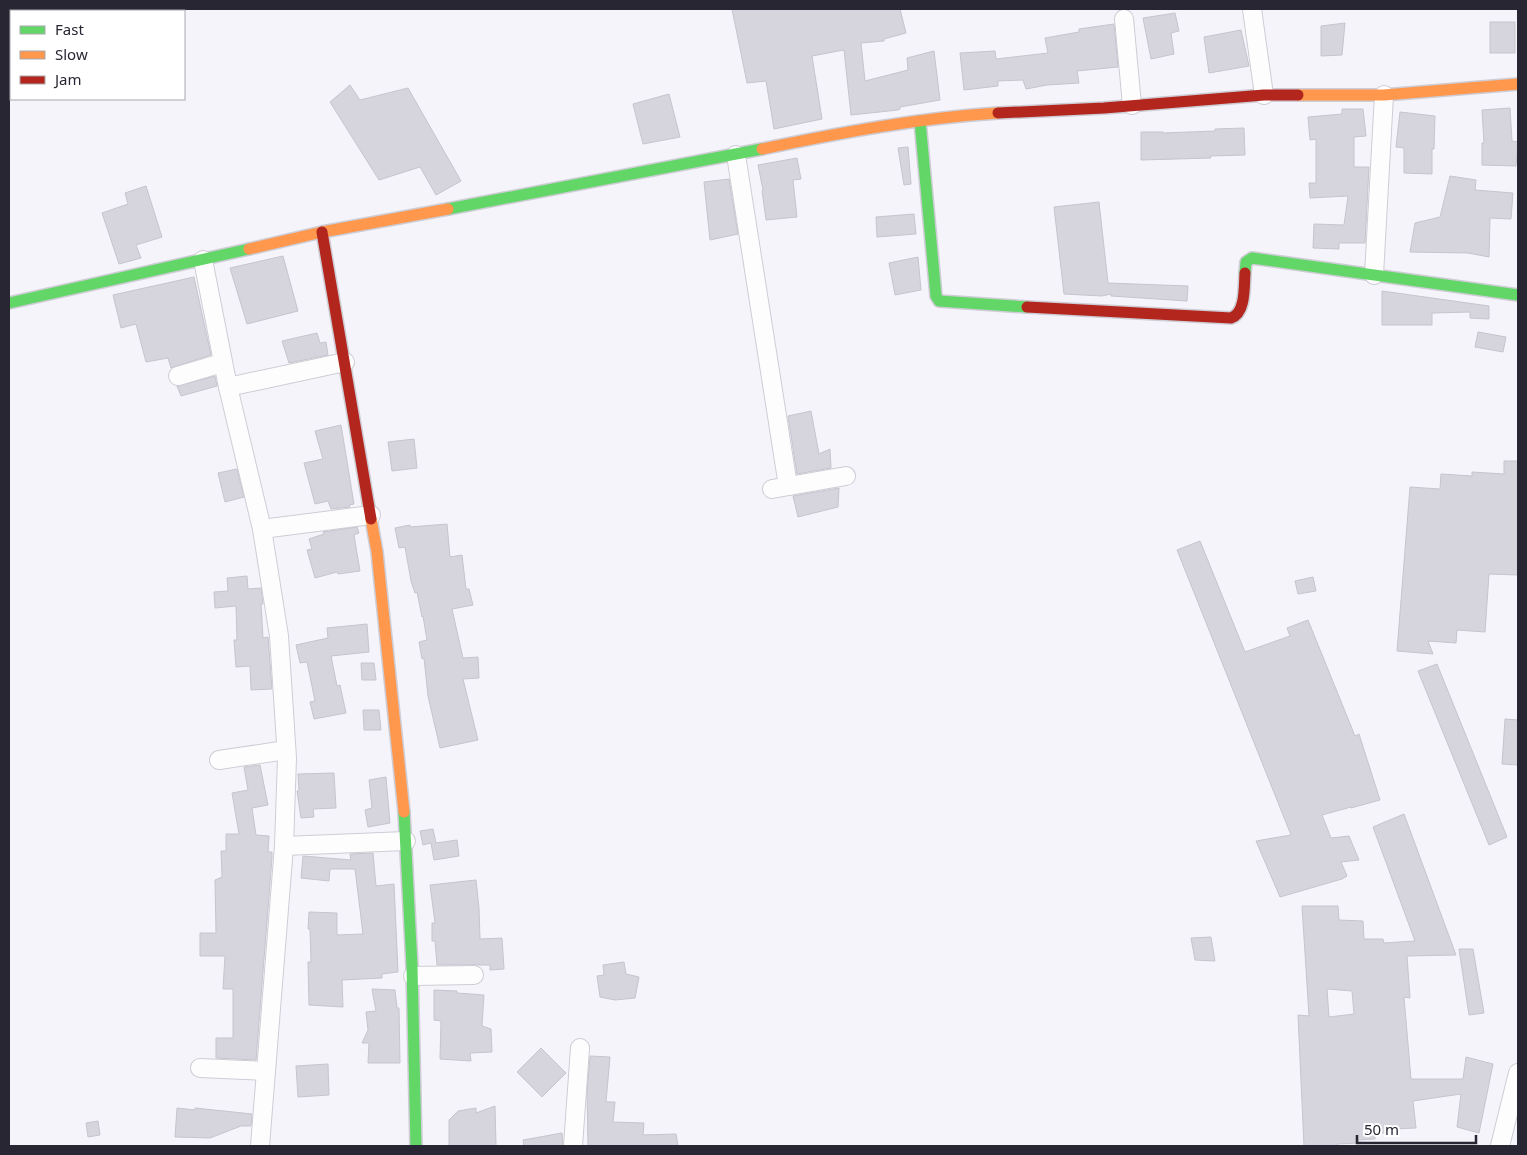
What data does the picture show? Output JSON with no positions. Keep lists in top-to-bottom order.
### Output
{
  "legend": ["Fast", "Slow", "Jam"],
  "scale_bar": "50 m"
}
